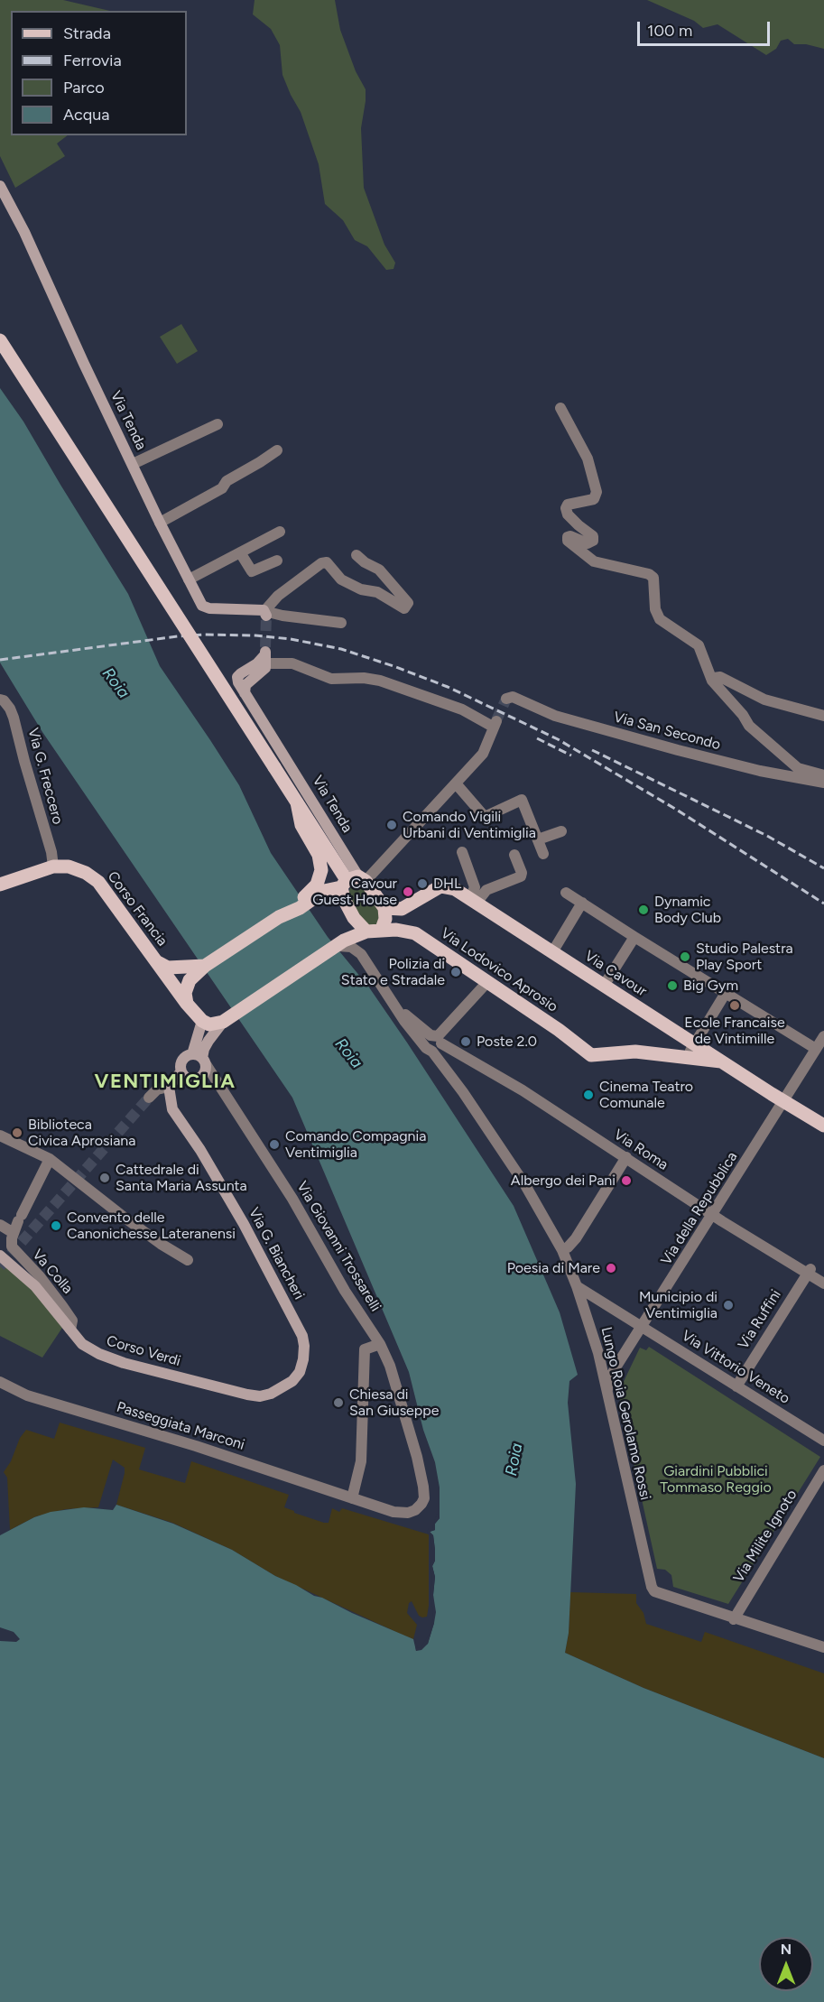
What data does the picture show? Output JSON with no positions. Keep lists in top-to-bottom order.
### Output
{
  "streets": {
    "main road": [
      "Via Tenda",
      "Corso Francia",
      "Via Lodovico Aprosio",
      "Via Cavour",
      "Via G. Biancheri",
      "Corso Verdi"
    ],
    "street": [
      "Via San Secondo",
      "Via G. Freccero",
      "Via Roma",
      "Via della Repubblica",
      "Via Giovanni Trossarelli",
      "Va Colla",
      "Via Ruffini",
      "Via Vittorio Veneto",
      "Lungo Roia Gerolamo Rossi",
      "Passeggiata Marconi",
      "Via Milite Ignoto"
    ]
  },
  "crossings": [
    ["Via G. Freccero", "Corso Francia"],
    ["Via Cavour", "Via della Repubblica"],
    ["Via Roma", "Via della Repubblica"],
    ["Via Roma", "Via Ruffini"],
    ["Via Roma", "Lungo Roia Gerolamo Rossi"],
    ["Via della Repubblica", "Via Vittorio Veneto"],
    ["Via della Repubblica", "Lungo Roia Gerolamo Rossi"],
    ["Via Giovanni Trossarelli", "Passeggiata Marconi"],
    ["Via G. Biancheri", "Corso Verdi"],
    ["Va Colla", "Corso Verdi"],
    ["Via Ruffini", "Via Vittorio Veneto"],
    ["Via Vittorio Veneto", "Lungo Roia Gerolamo Rossi"],
    ["Lungo Roia Gerolamo Rossi", "Via Milite Ignoto"]
  ],
  "districts": ["VENTIMIGLIA"],
  "water": ["Roia"],
  "parks": ["Giardini Pubblici Tommaso Reggio"],
  "places": [
    "Comando Vigili Urbani di Ventimiglia",
    "DHL",
    "Cavour Guest House",
    "Dynamic Body Club",
    "Studio Palestra Play Sport",
    "Polizia di Stato e Stradale",
    "Big Gym",
    "Ecole Francaise de Vintimille",
    "Poste 2.0",
    "Cinema Teatro Comunale",
    "Biblioteca Civica Aprosiana",
    "Comando Compagnia Ventimiglia",
    "Cattedrale di Santa Maria Assunta",
    "Albergo dei Pani",
    "Convento delle Canonichesse Lateranensi",
    "Poesia di Mare",
    "Municipio di Ventimiglia",
    "Chiesa di San Giuseppe"
  ],
  "legend": [
    "Strada",
    "Ferrovia",
    "Parco",
    "Acqua"
  ],
  "scale_bar": "100 m",
  "north": "top"
}
